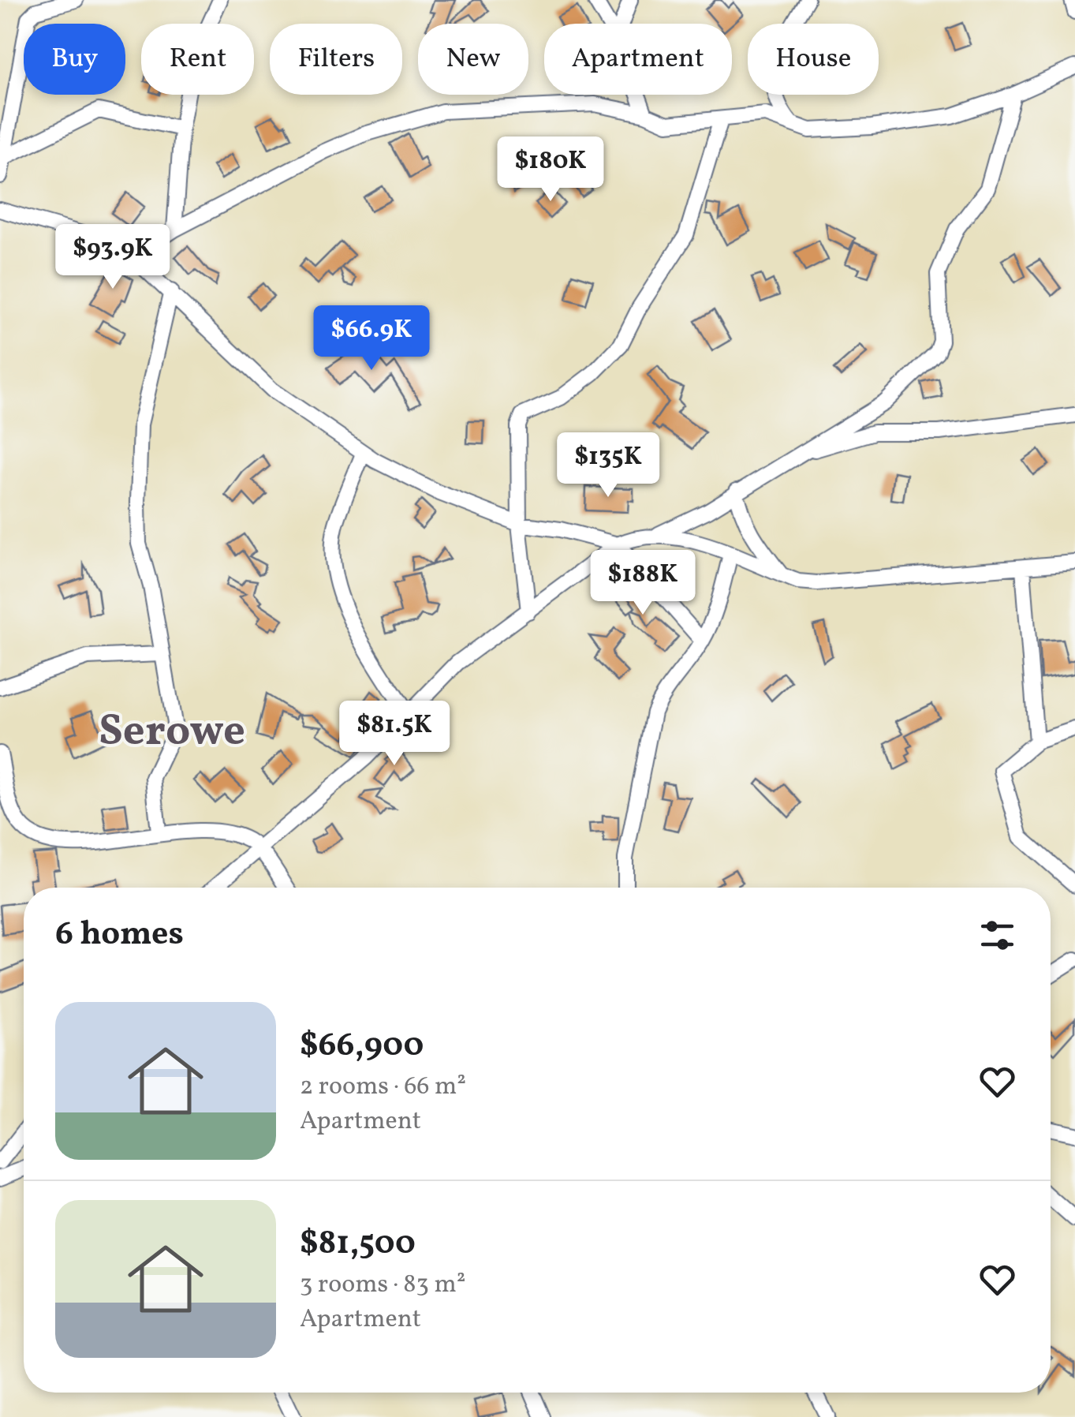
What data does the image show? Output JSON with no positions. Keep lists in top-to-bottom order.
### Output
{
  "districts": ["Serowe"],
  "page": {
    "chip": [
      "Buy",
      "Rent",
      "Filters",
      "New",
      "Apartment",
      "House"
    ],
    "price": [
      "$180K",
      "$93.9K",
      "$66.9K",
      "$135K",
      "$188K",
      "$81.5K"
    ],
    "heading": "6 homes",
    "list": [
      {
        "name": "$66,900",
        "note": "2 rooms · 66 m² · Apartment"
      },
      {
        "name": "$81,500",
        "note": "3 rooms · 83 m² · Apartment"
      }
    ]
  }
}
